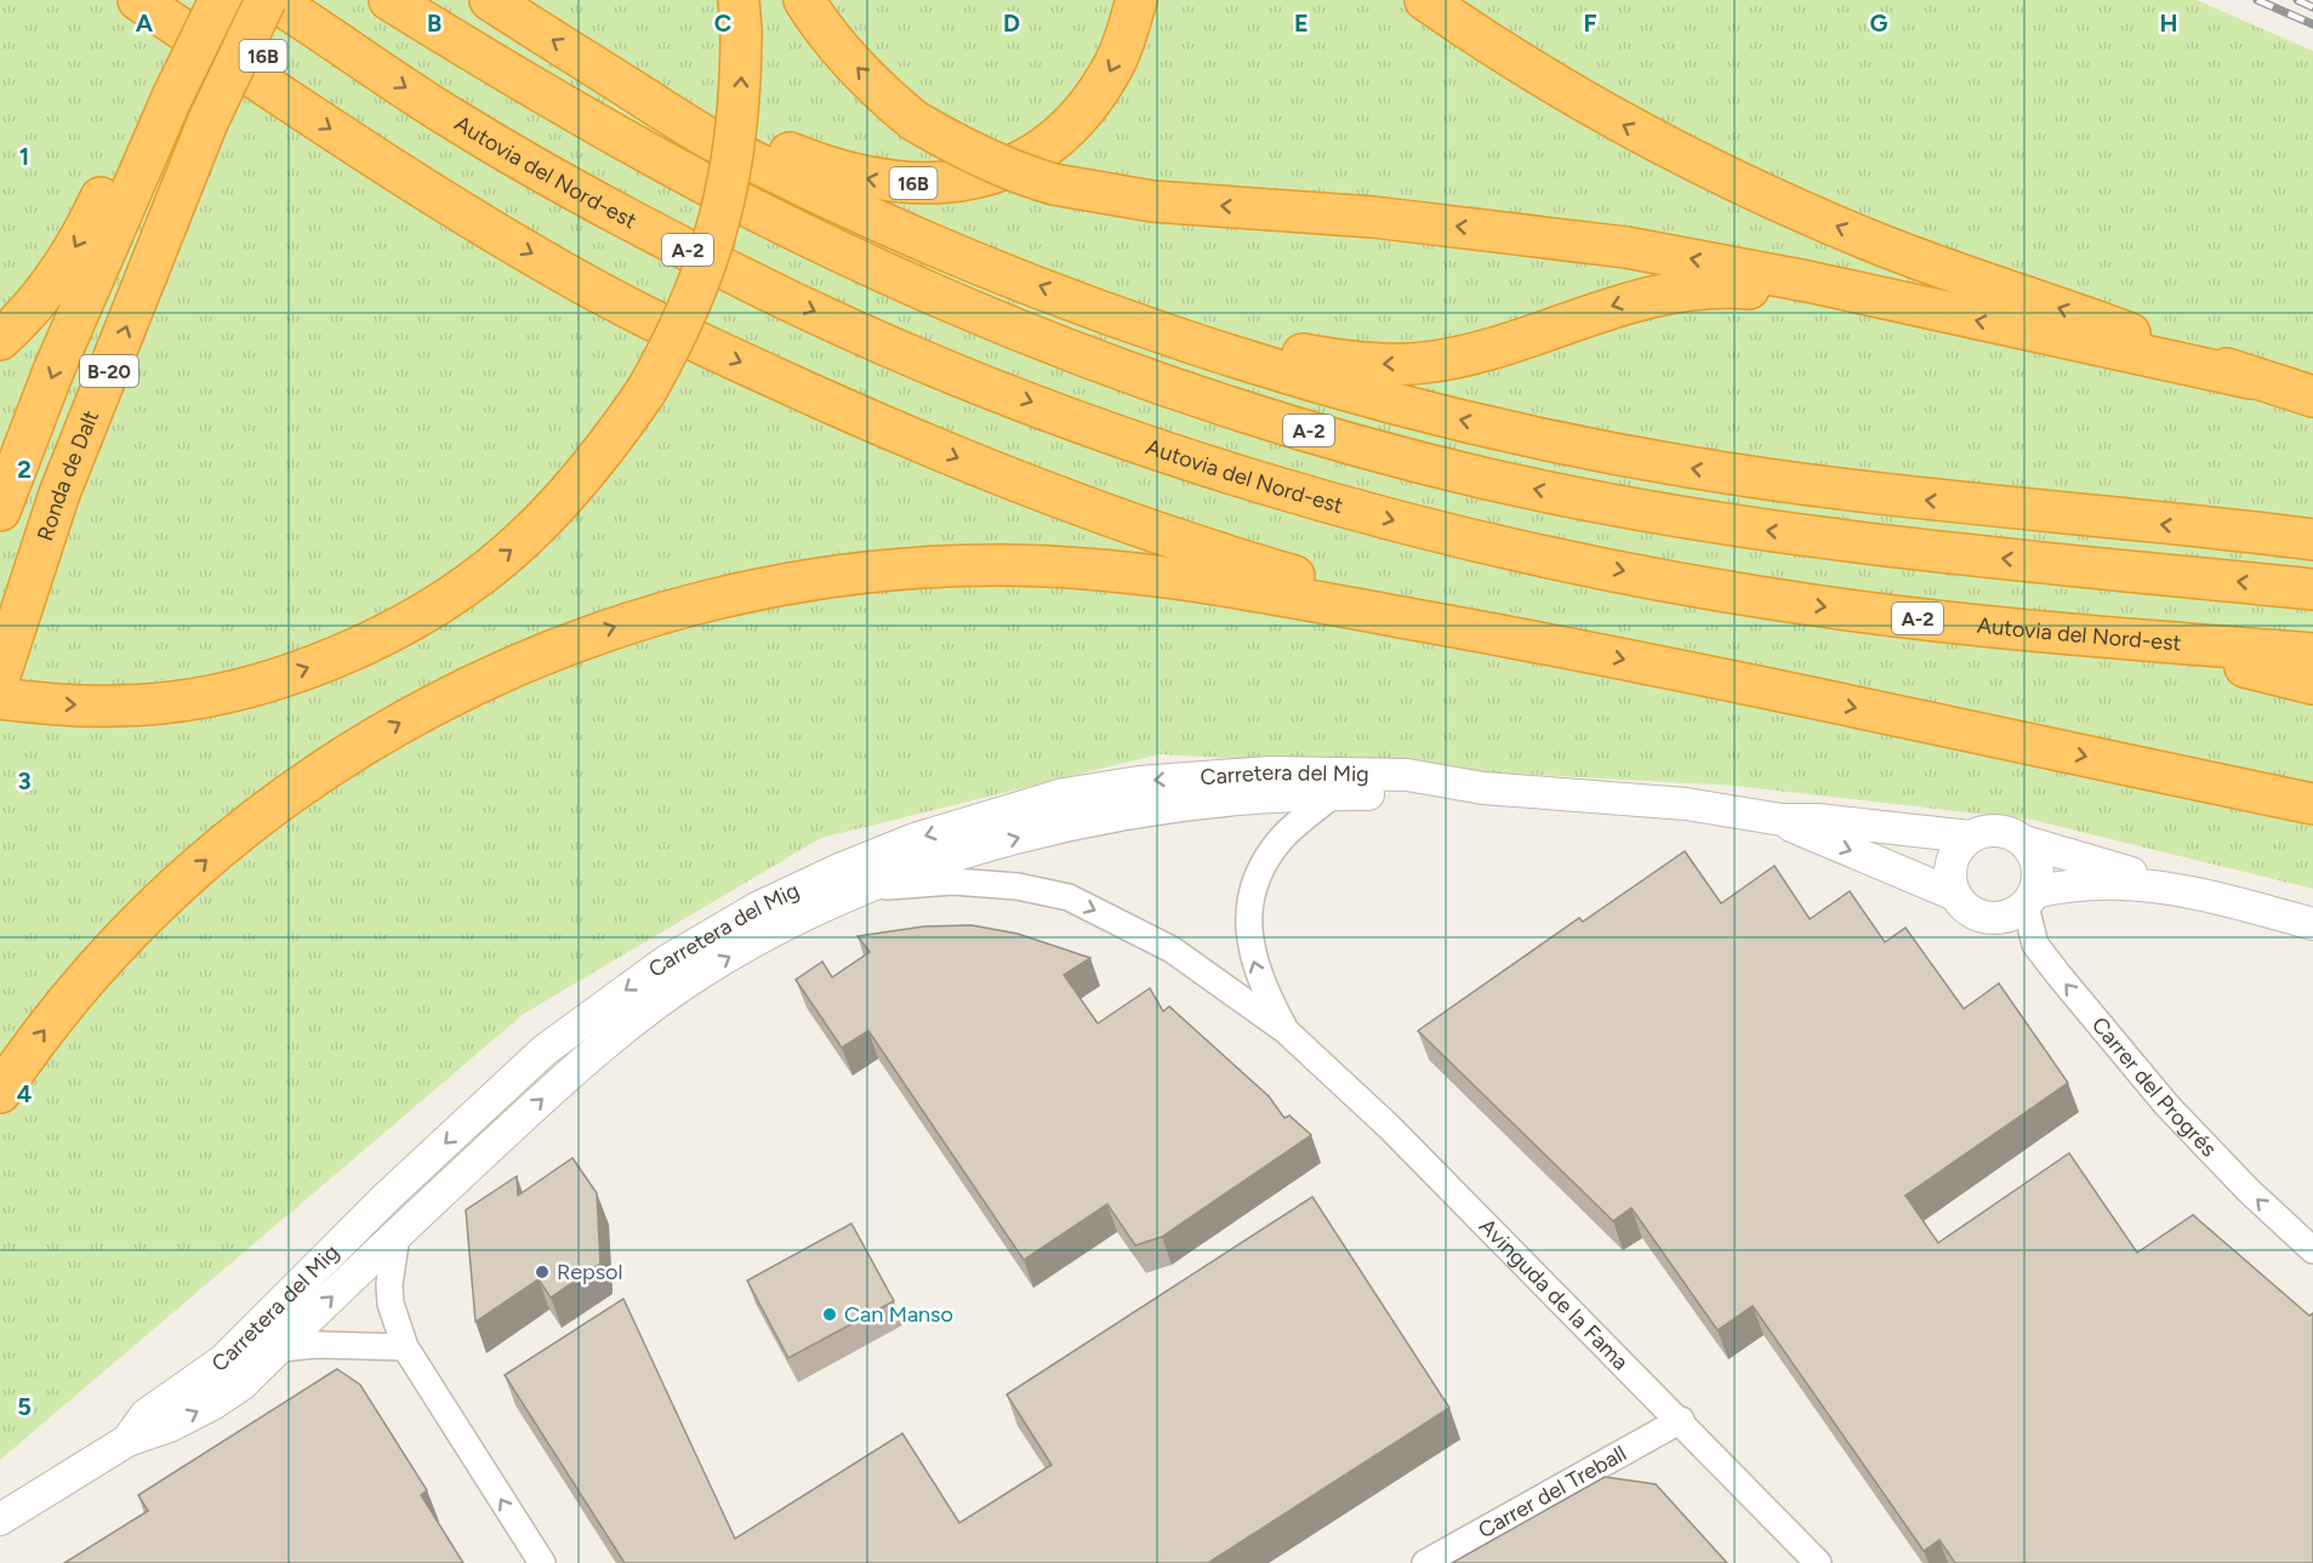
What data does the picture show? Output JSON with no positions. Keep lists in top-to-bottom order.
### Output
{
  "streets": {
    "highway": [
      "16B",
      "Autovia del Nord-est",
      "A-2",
      "B-20",
      "Ronda de Dalt"
    ],
    "street": [
      "Carretera del Mig",
      "Carrer del Progrés",
      "Avinguda de la Fama",
      "Carrer del Treball"
    ]
  },
  "crossings": [
    ["16B", "Autovia del Nord-est"],
    ["16B", "B-20"],
    ["16B", "Ronda de Dalt"],
    ["B-20", "Ronda de Dalt"],
    ["Carretera del Mig", "Carrer del Progrés"],
    ["Avinguda de la Fama", "Carrer del Treball"]
  ],
  "one_way": ["Carrer del Progrés"],
  "places": ["Repsol", "Can Manso"],
  "grid": {
    "columns": [
      "A",
      "B",
      "C",
      "D",
      "E",
      "F",
      "G",
      "H"
    ],
    "rows": [
      "1",
      "2",
      "3",
      "4",
      "5"
    ]
  }
}
